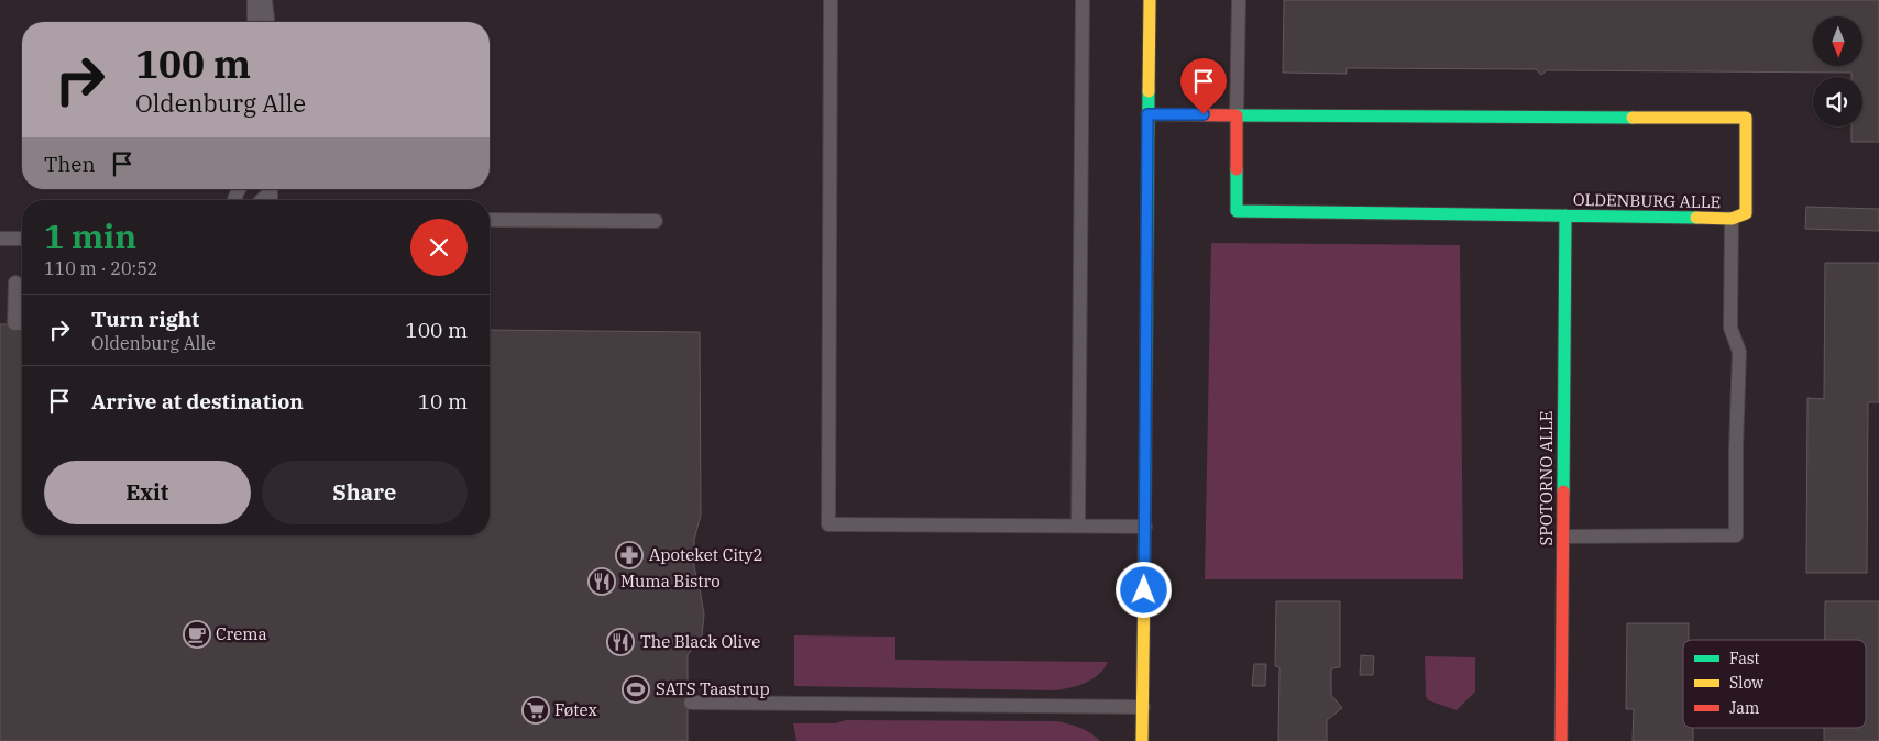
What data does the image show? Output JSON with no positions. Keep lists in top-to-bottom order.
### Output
{
  "streets": {
    "street": ["OLDENBURG ALLE", "SPOTORNO ALLE"]
  },
  "crossings": [
    ["OLDENBURG ALLE", "SPOTORNO ALLE"]
  ],
  "places": {
    "pharmacy": ["Apoteket City2"],
    "restaurant": ["Muma Bistro", "The Black Olive"],
    "cafe": ["Crema"],
    "sports": ["SATS Taastrup"],
    "supermarket": ["Føtex"]
  },
  "legend": ["Fast", "Slow", "Jam"],
  "north": "bottom",
  "page": {
    "turn": ["100 m", "Oldenburg Alle"],
    "then": "Then",
    "heading": ["1 min", "110 m · 20:52"],
    "list": [
      {
        "name": "Turn right",
        "note": "Oldenburg Alle",
        "value": "100 m"
      },
      {
        "name": "Arrive at destination",
        "value": "10 m"
      }
    ],
    "buttons": ["Exit", "Share"]
  }
}
